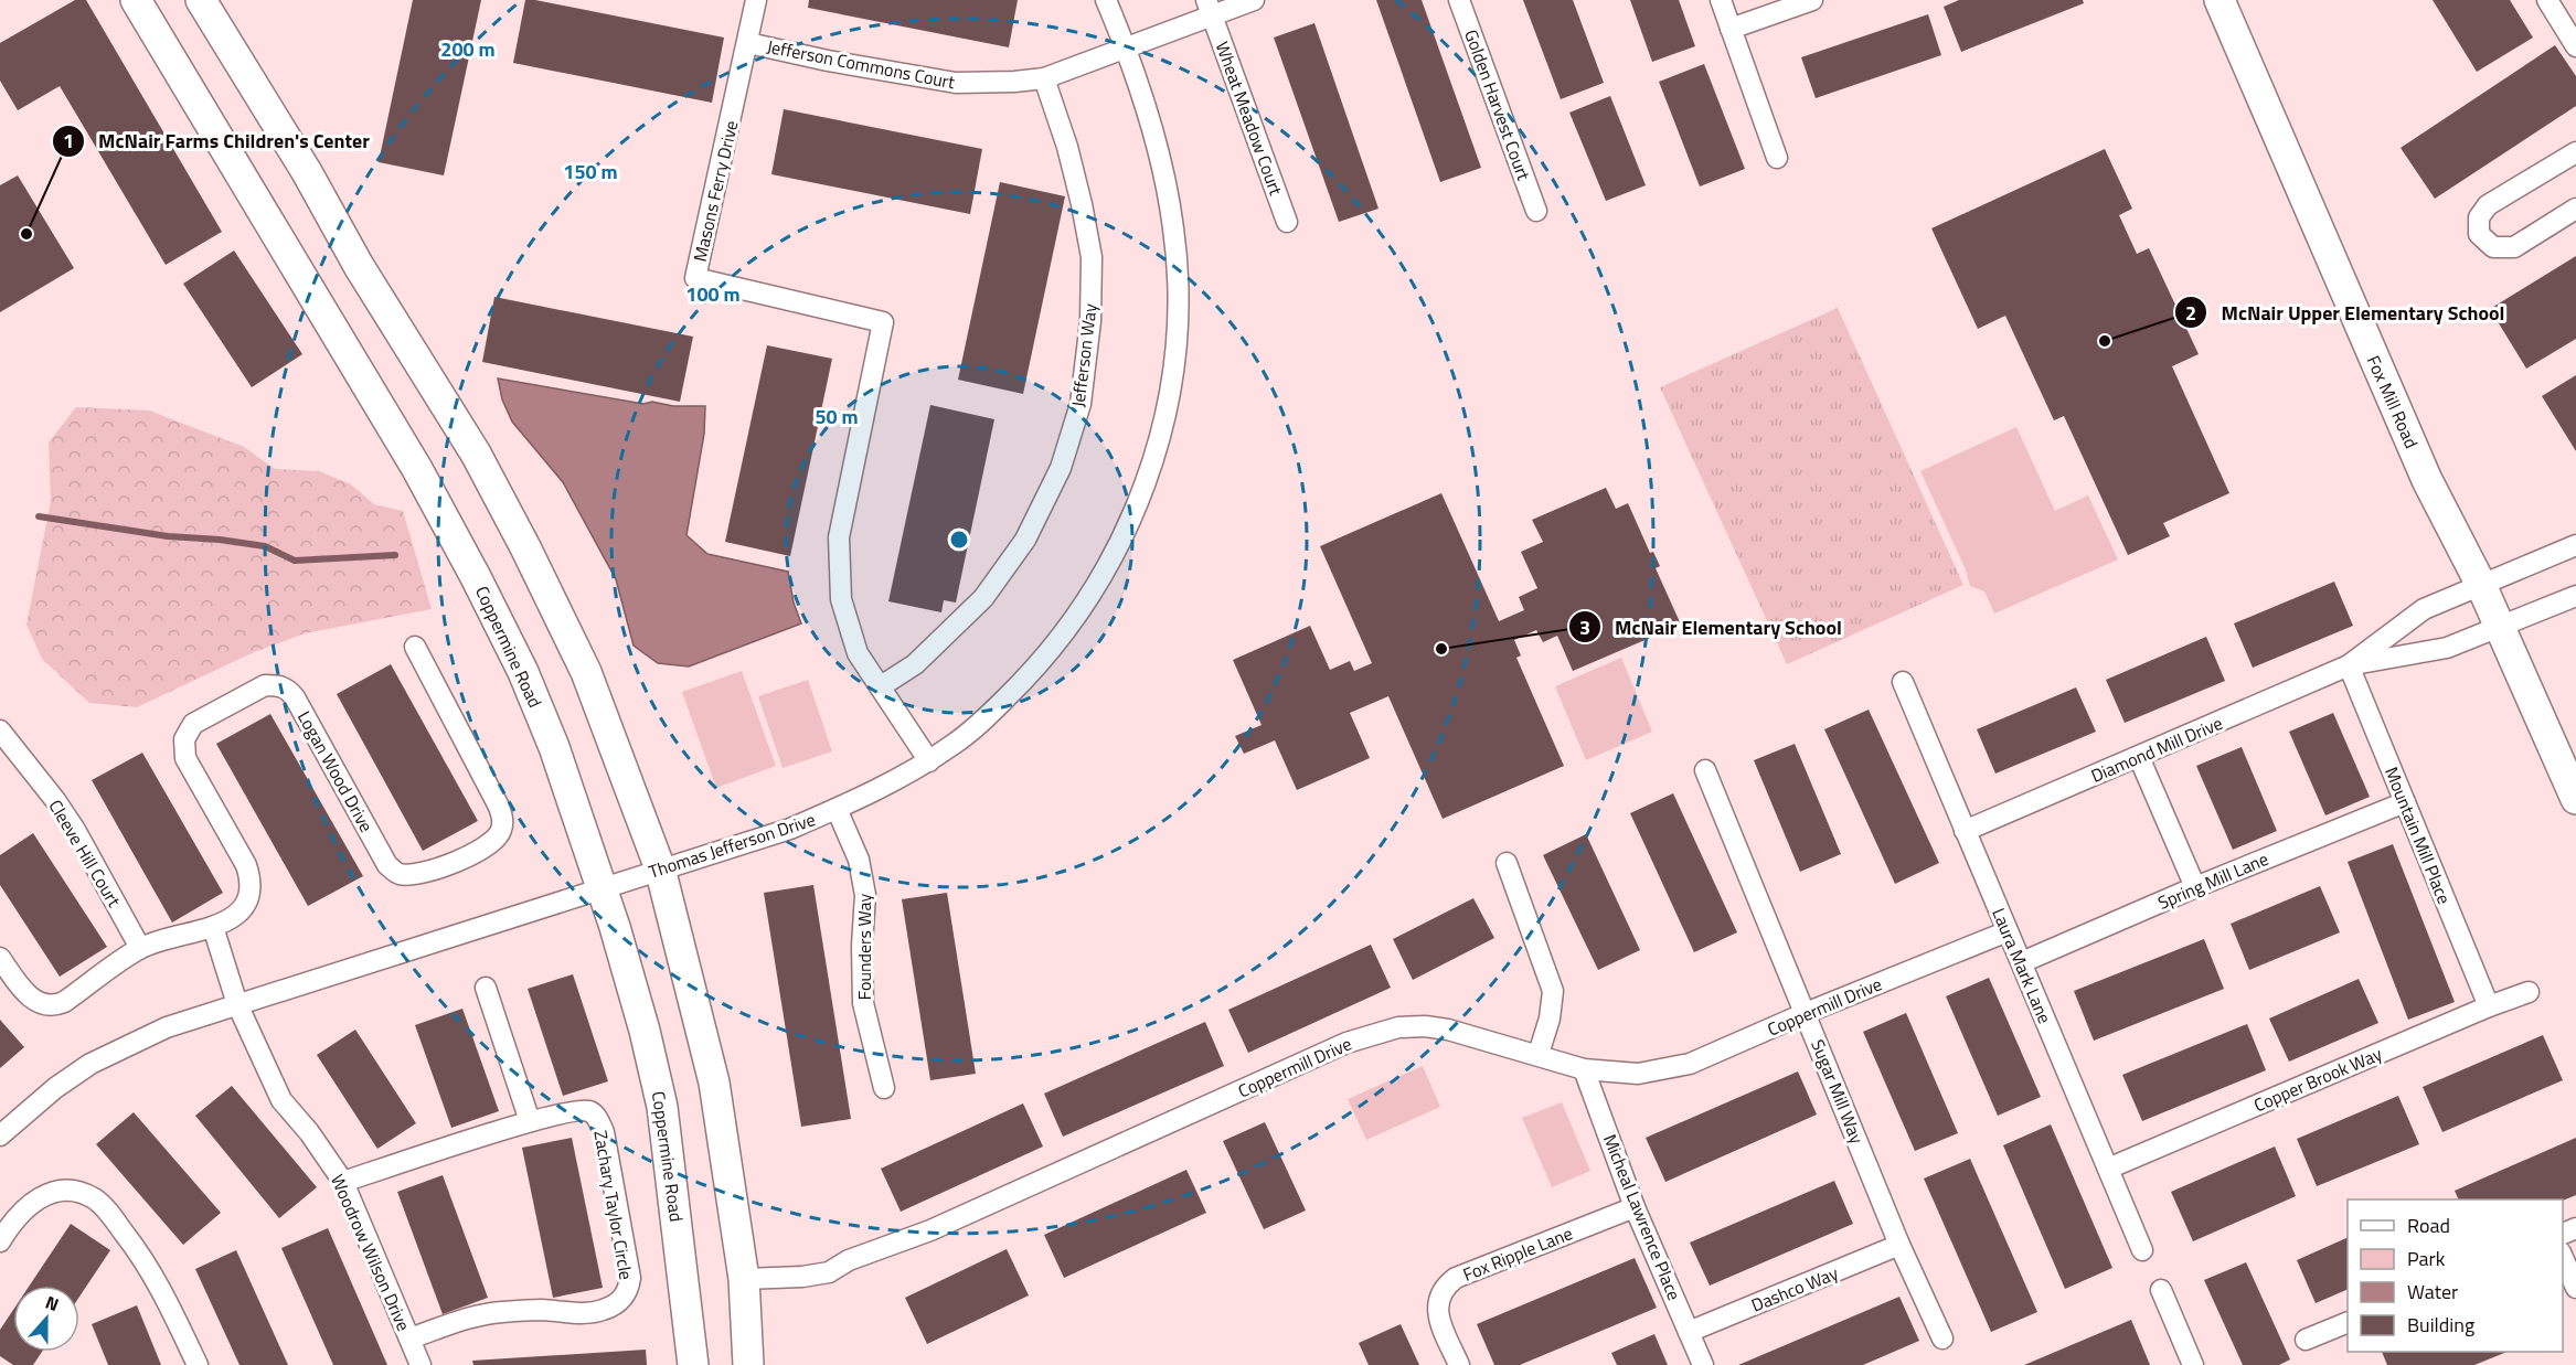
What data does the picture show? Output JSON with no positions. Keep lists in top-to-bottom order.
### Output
{
  "streets": {
    "street": [
      "Jefferson Commons Court",
      "Golden Harvest Court",
      "Wheat Meadow Court",
      "Masons Ferry Drive",
      "Jefferson Way",
      "Fox Mill Road",
      "Coppermine Road",
      "Diamond Mill Drive",
      "Logan Wood Drive",
      "Mountain Mill Place",
      "Thomas Jefferson Drive",
      "Cleeve Hill Court",
      "Spring Mill Lane",
      "Founders Way",
      "Laura Mark Lane",
      "Coppermill Drive",
      "Copper Brook Way",
      "Sugar Mill Way",
      "Zachary Taylor Circle",
      "Micheal Lawrence Place",
      "Woodrow Wilson Drive",
      "Fox Ripple Lane",
      "Dashco Way"
    ]
  },
  "crossings": [
    ["Jefferson Commons Court", "Wheat Meadow Court"],
    ["Jefferson Commons Court", "Masons Ferry Drive"],
    ["Jefferson Commons Court", "Jefferson Way"],
    ["Jefferson Commons Court", "Thomas Jefferson Drive"],
    ["Masons Ferry Drive", "Jefferson Way"],
    ["Masons Ferry Drive", "Thomas Jefferson Drive"],
    ["Fox Mill Road", "Diamond Mill Drive"],
    ["Coppermine Road", "Thomas Jefferson Drive"],
    ["Diamond Mill Drive", "Mountain Mill Place"],
    ["Diamond Mill Drive", "Laura Mark Lane"],
    ["Logan Wood Drive", "Cleeve Hill Court"],
    ["Mountain Mill Place", "Spring Mill Lane"],
    ["Mountain Mill Place", "Copper Brook Way"],
    ["Thomas Jefferson Drive", "Founders Way"],
    ["Thomas Jefferson Drive", "Woodrow Wilson Drive"],
    ["Spring Mill Lane", "Laura Mark Lane"],
    ["Laura Mark Lane", "Coppermill Drive"],
    ["Laura Mark Lane", "Copper Brook Way"],
    ["Coppermill Drive", "Sugar Mill Way"],
    ["Coppermill Drive", "Micheal Lawrence Place"],
    ["Sugar Mill Way", "Dashco Way"],
    ["Zachary Taylor Circle", "Woodrow Wilson Drive"],
    ["Micheal Lawrence Place", "Fox Ripple Lane"],
    ["Micheal Lawrence Place", "Dashco Way"]
  ],
  "places": ["McNair Farms Children's Center", "McNair Upper Elementary School", "McNair Elementary School"],
  "legend": [
    "Road",
    "Park",
    "Water",
    "Building"
  ],
  "north": "top",
  "rings": [
    "200 m",
    "150 m",
    "100 m",
    "50 m"
  ]
}
